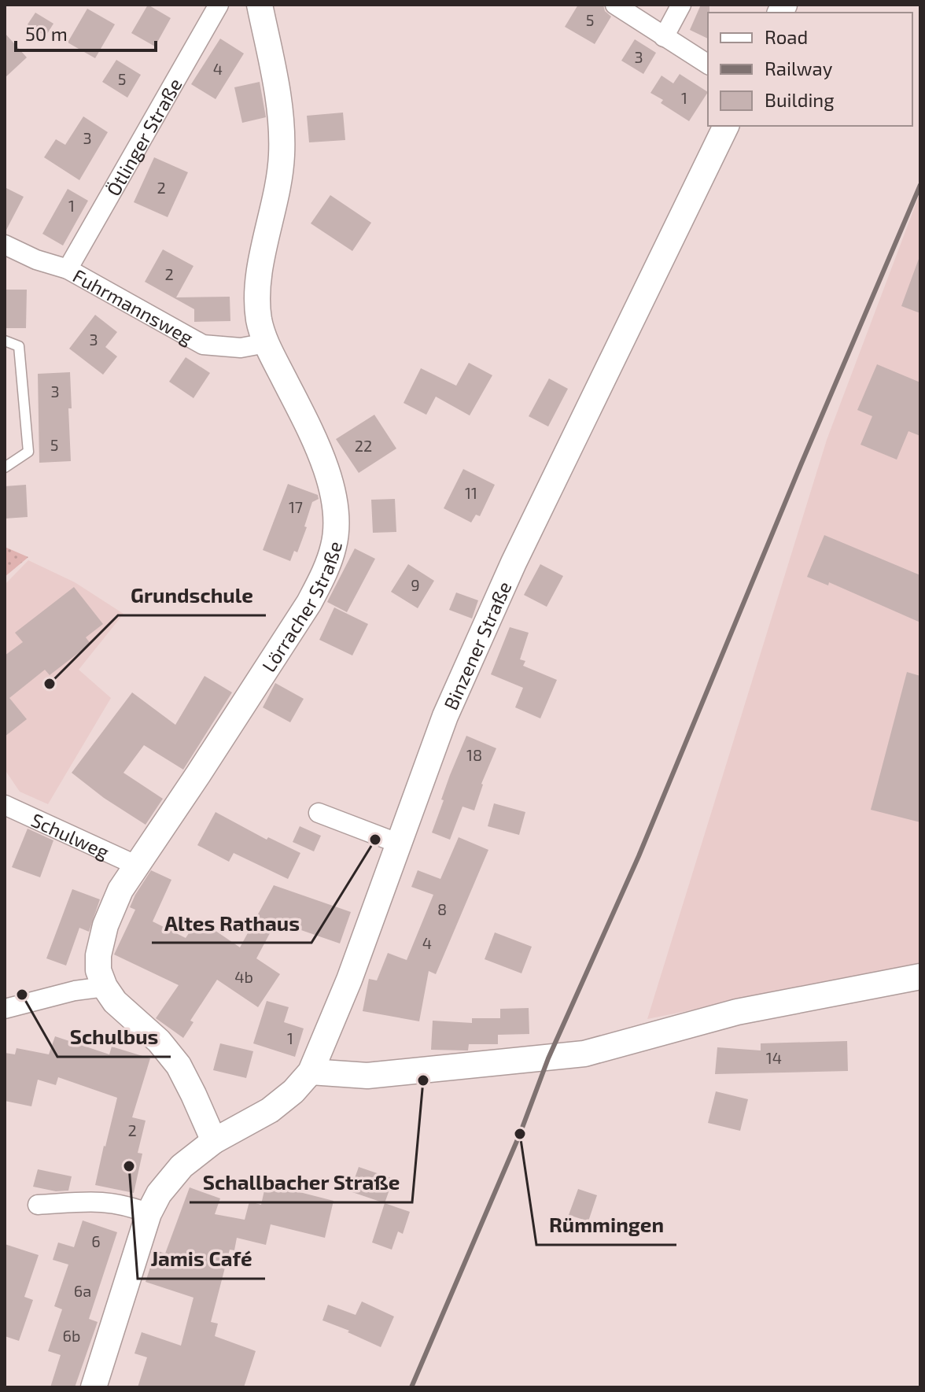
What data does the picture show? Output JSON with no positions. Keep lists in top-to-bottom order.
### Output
{
  "streets": {
    "street": [
      "Ötlinger Straße",
      "Fuhrmannsweg",
      "Lörracher Straße",
      "Binzener Straße",
      "Schulweg"
    ]
  },
  "crossings": [
    ["Ötlinger Straße", "Fuhrmannsweg"],
    ["Fuhrmannsweg", "Lörracher Straße"],
    ["Lörracher Straße", "Schulweg"]
  ],
  "places": [
    "Grundschule",
    "Altes Rathaus",
    "Schulbus",
    "Schallbacher Straße",
    "Rümmingen",
    "Jamis Café"
  ],
  "house_numbers": [
    "5",
    "3",
    "4",
    "5",
    "1",
    "3",
    "2",
    "1",
    "2",
    "3",
    "3",
    "5",
    "22",
    "11",
    "17",
    "9",
    "18",
    "8",
    "4",
    "4b",
    "1",
    "14",
    "2",
    "6",
    "6a",
    "6b"
  ],
  "legend": ["Road", "Railway", "Building"],
  "scale_bar": "50 m"
}
